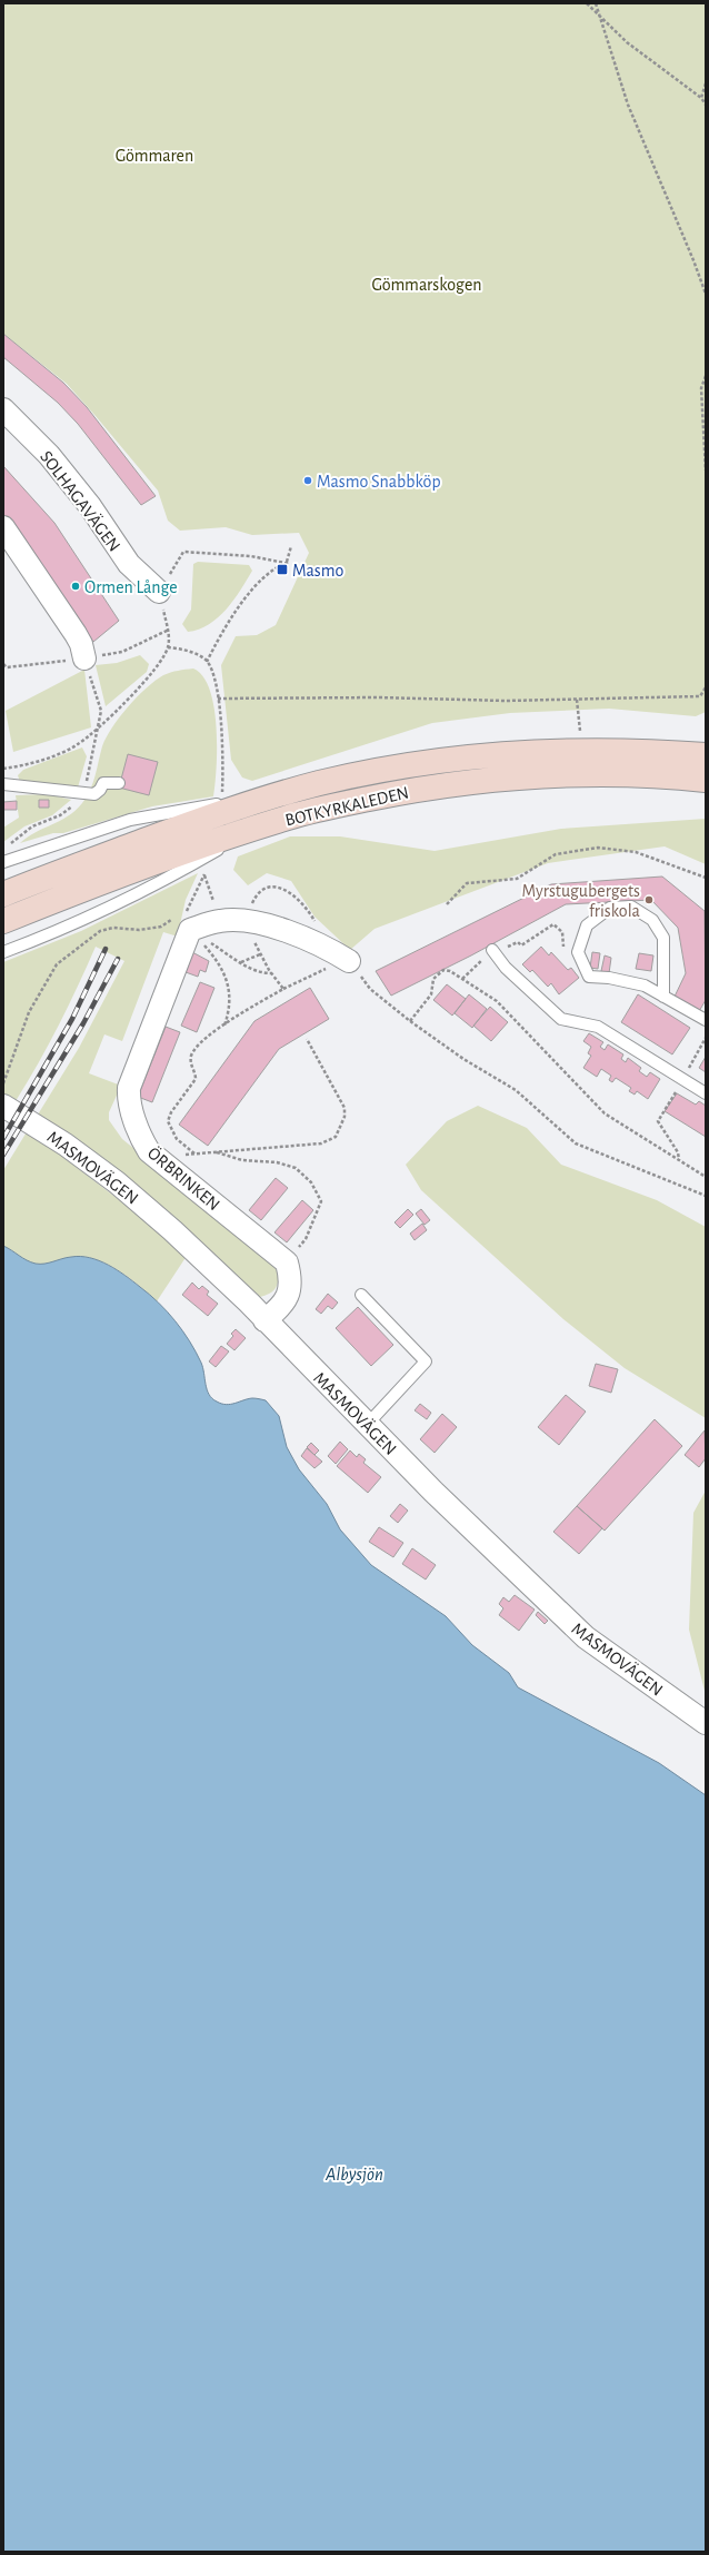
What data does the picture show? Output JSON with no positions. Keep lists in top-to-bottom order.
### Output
{
  "streets": {
    "main road": ["BOTKYRKALEDEN"],
    "street": ["SOLHAGAVÄGEN", "MASMOVÄGEN", "ÖRBRINKEN"]
  },
  "water": ["Albysjön"],
  "parks": ["Gömmaren", "Gömmarskogen"],
  "places": {
    "other": ["Masmo Snabbköp", "Ormen Långe", "Myrstugubergets friskola"],
    "transit": ["Masmo"]
  }
}
